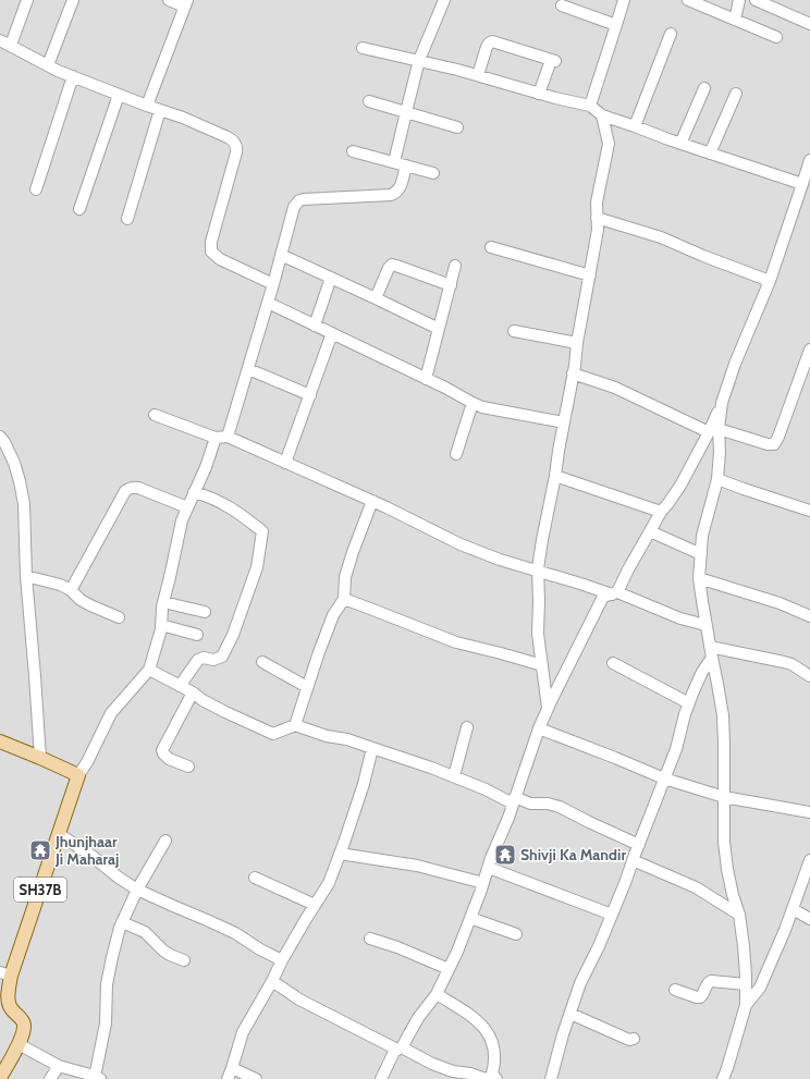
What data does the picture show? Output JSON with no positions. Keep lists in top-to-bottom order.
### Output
{
  "streets": {
    "main road": ["SH37B"]
  },
  "places": {
    "temple": ["Jhunjhaar Ji Maharaj", "Shivji Ka Mandir"]
  }
}
